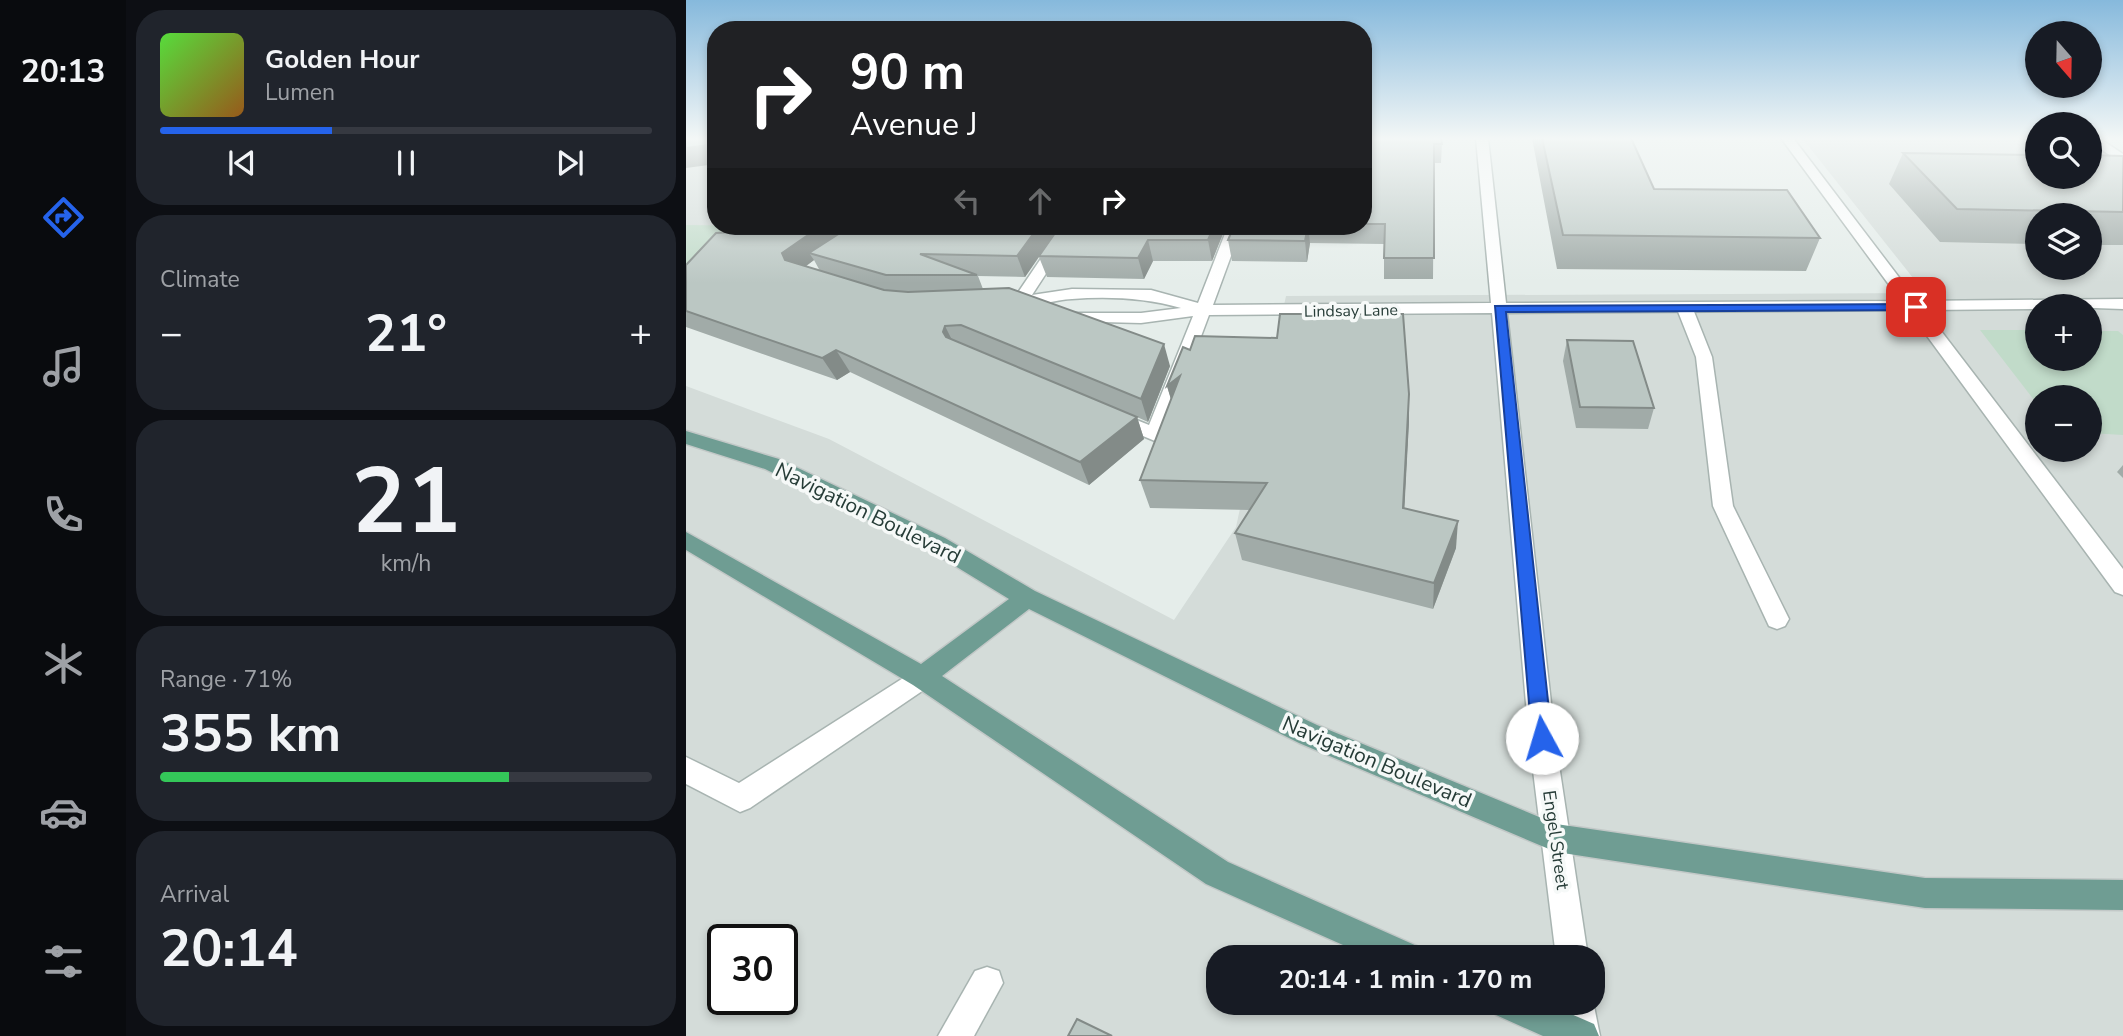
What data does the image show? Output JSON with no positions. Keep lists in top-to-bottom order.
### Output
{
  "streets": {
    "main road": ["Navigation Boulevard"],
    "street": ["Lindsay Lane", "Engel Street"]
  },
  "crossings": [
    ["Lindsay Lane", "Engel Street"],
    ["Navigation Boulevard", "Engel Street"]
  ],
  "north": "bottom",
  "page": {
    "tabs": "20:13",
    "map_buttons": ["+", "−"],
    "turn": ["90 m", "Avenue J"],
    "song": ["Golden Hour", "Lumen"],
    "tile": [
      "Climate",
      ["21", "km/h"],
      ["Range · 71%", "355 km"],
      ["Arrival", "20:14"]
    ],
    "heat": ["−", "21°", "+"],
    "limit": "30",
    "trip": "20:14 · 1 min · 170 m"
  }
}
